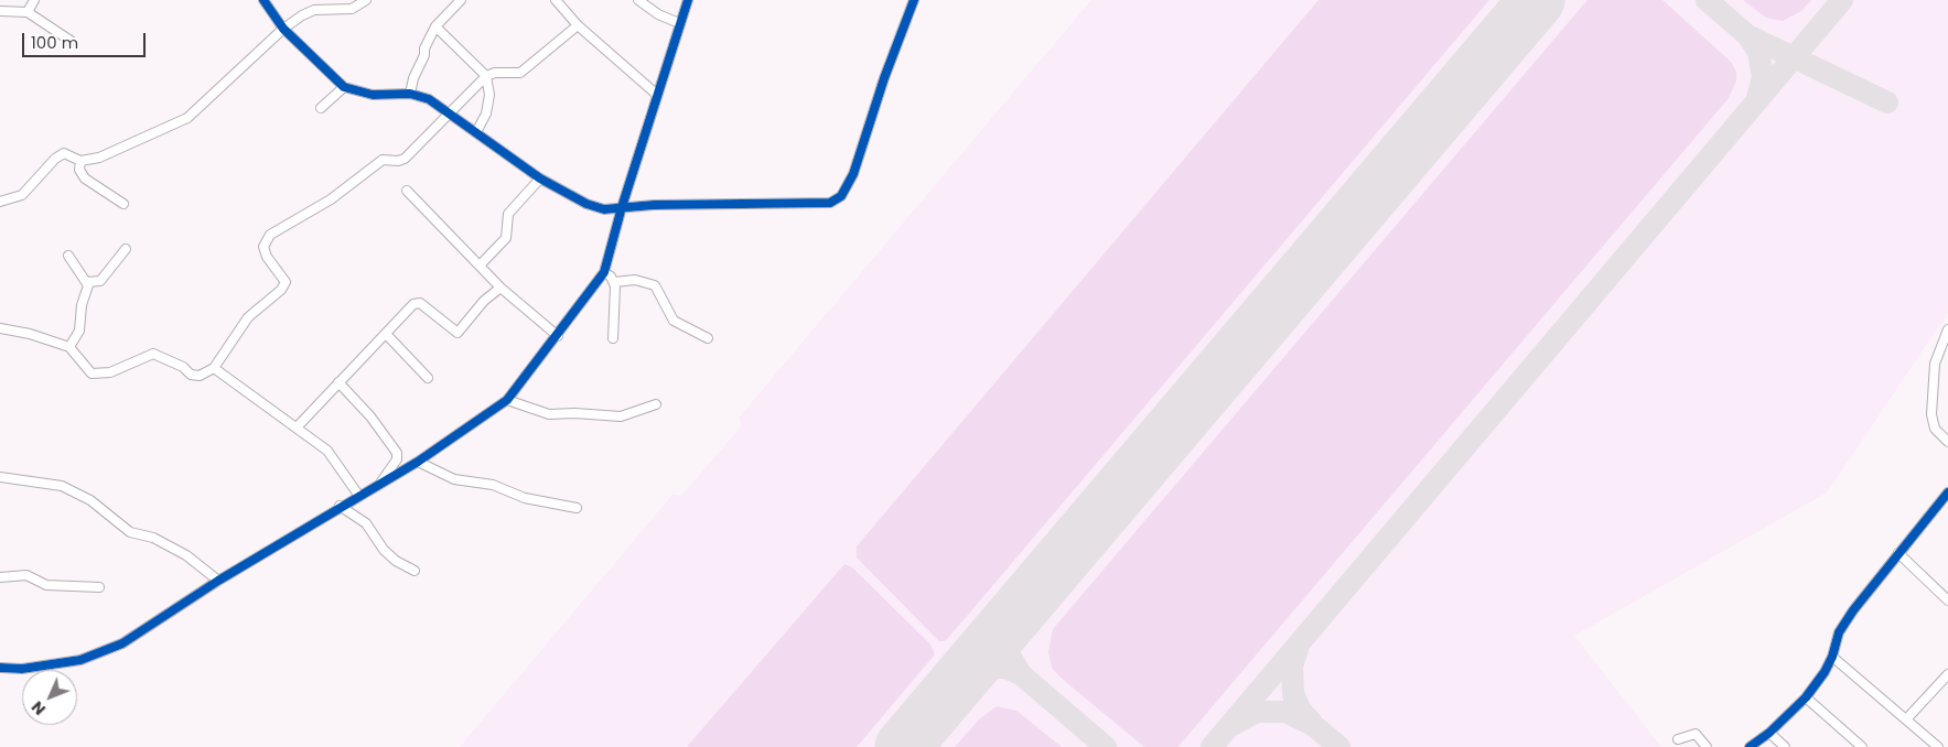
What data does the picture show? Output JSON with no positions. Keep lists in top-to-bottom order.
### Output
{
  "scale_bar": "100 m",
  "north": "bottom left"
}
